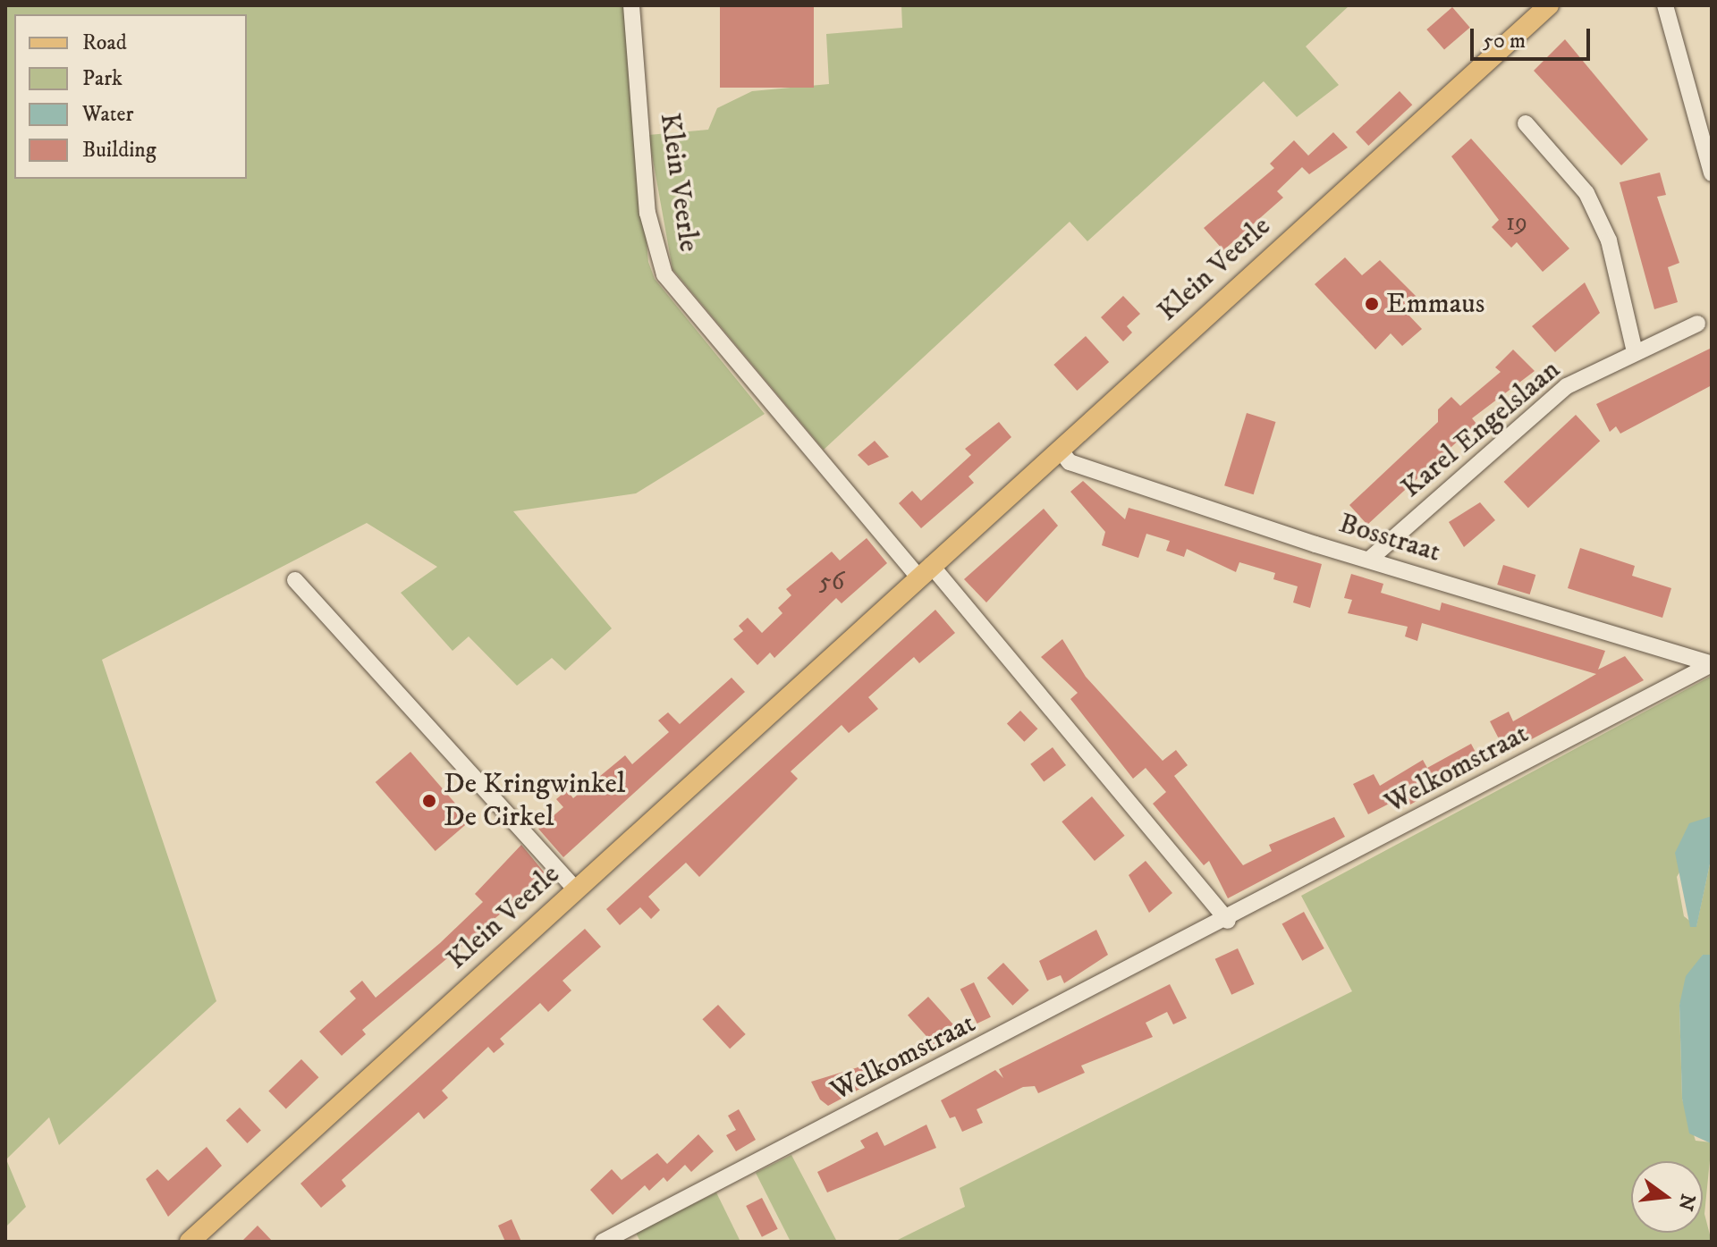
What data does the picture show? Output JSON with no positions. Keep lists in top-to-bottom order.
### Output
{
  "streets": {
    "main road": ["Klein Veerle"],
    "street": ["Karel Engelslaan", "Bosstraat", "Welkomstraat"]
  },
  "crossings": [
    ["Klein Veerle", "Bosstraat"],
    ["Karel Engelslaan", "Bosstraat"],
    ["Bosstraat", "Welkomstraat"]
  ],
  "places": ["Emmaus", "De Kringwinkel De Cirkel"],
  "house_numbers": ["19", "56"],
  "legend": [
    "Road",
    "Park",
    "Water",
    "Building"
  ],
  "scale_bar": "50 m",
  "north": "right"
}
